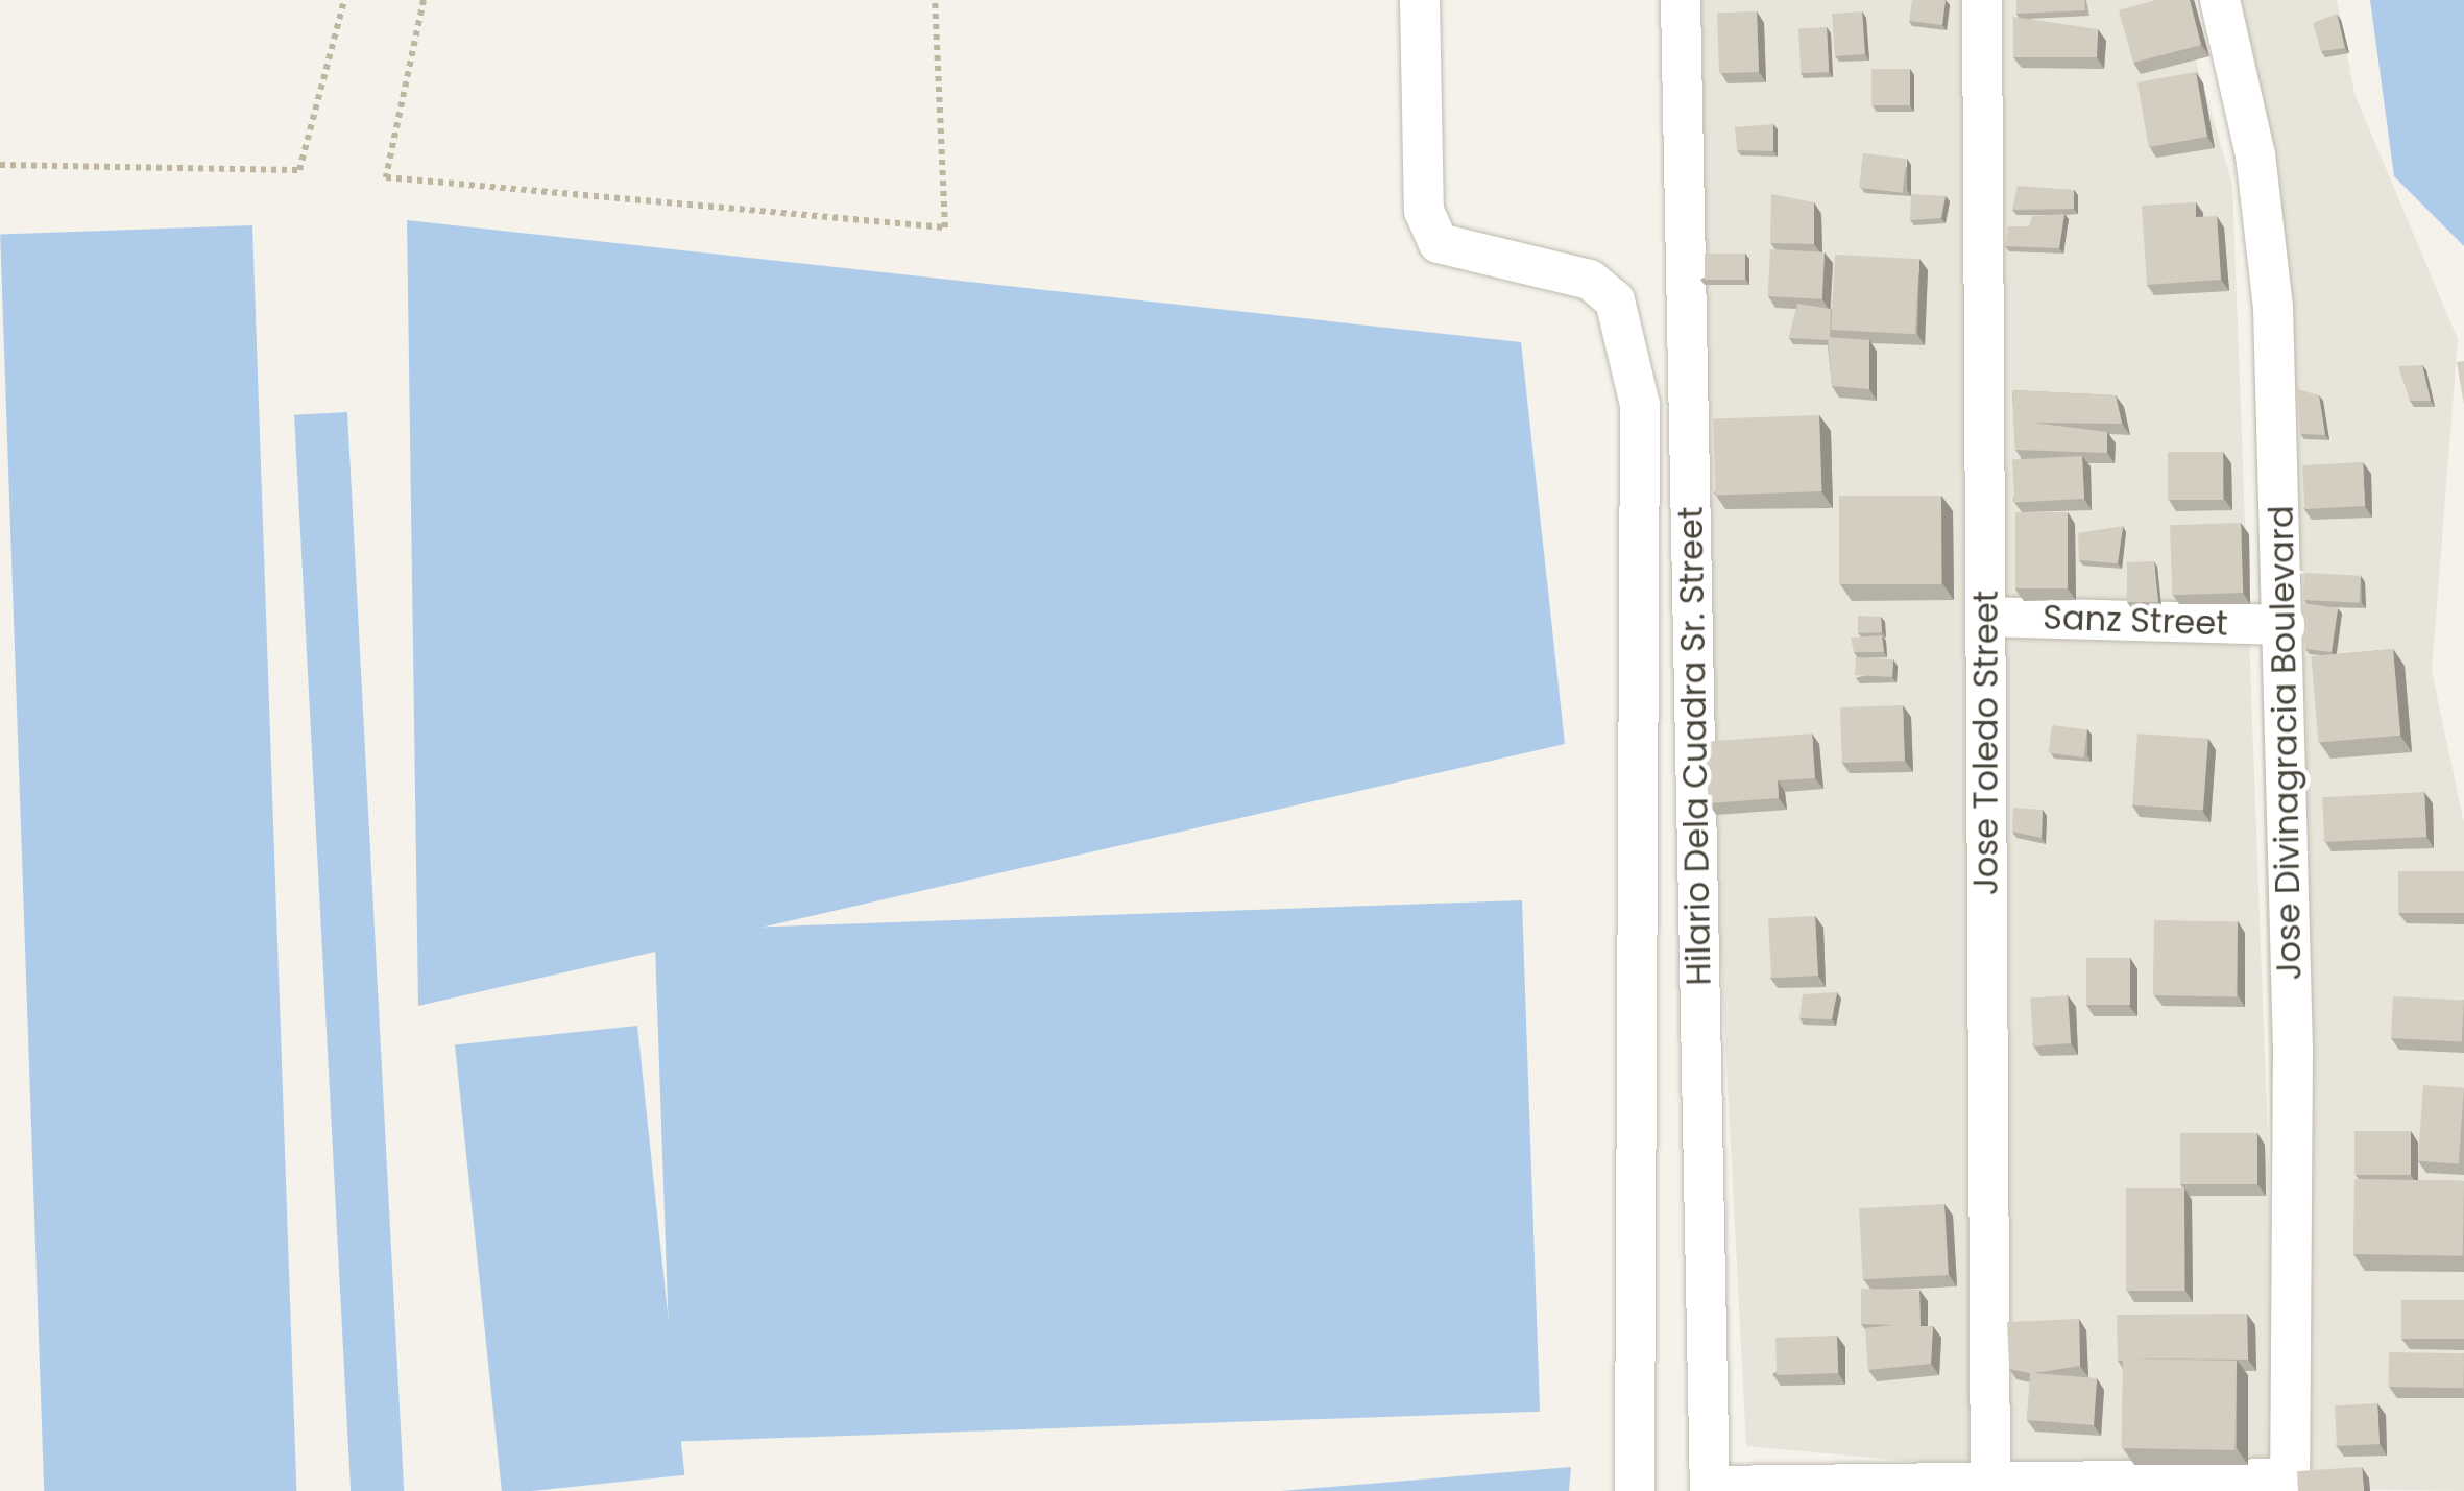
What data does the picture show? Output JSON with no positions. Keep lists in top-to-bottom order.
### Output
{
  "streets": {
    "street": [
      "Sanz Street",
      "Jose Toledo Street",
      "Jose Divinagracia Boulevard",
      "Hilario Dela Cuadra Sr. Street"
    ]
  },
  "crossings": [
    ["Sanz Street", "Jose Toledo Street"],
    ["Sanz Street", "Jose Divinagracia Boulevard"]
  ]
}
